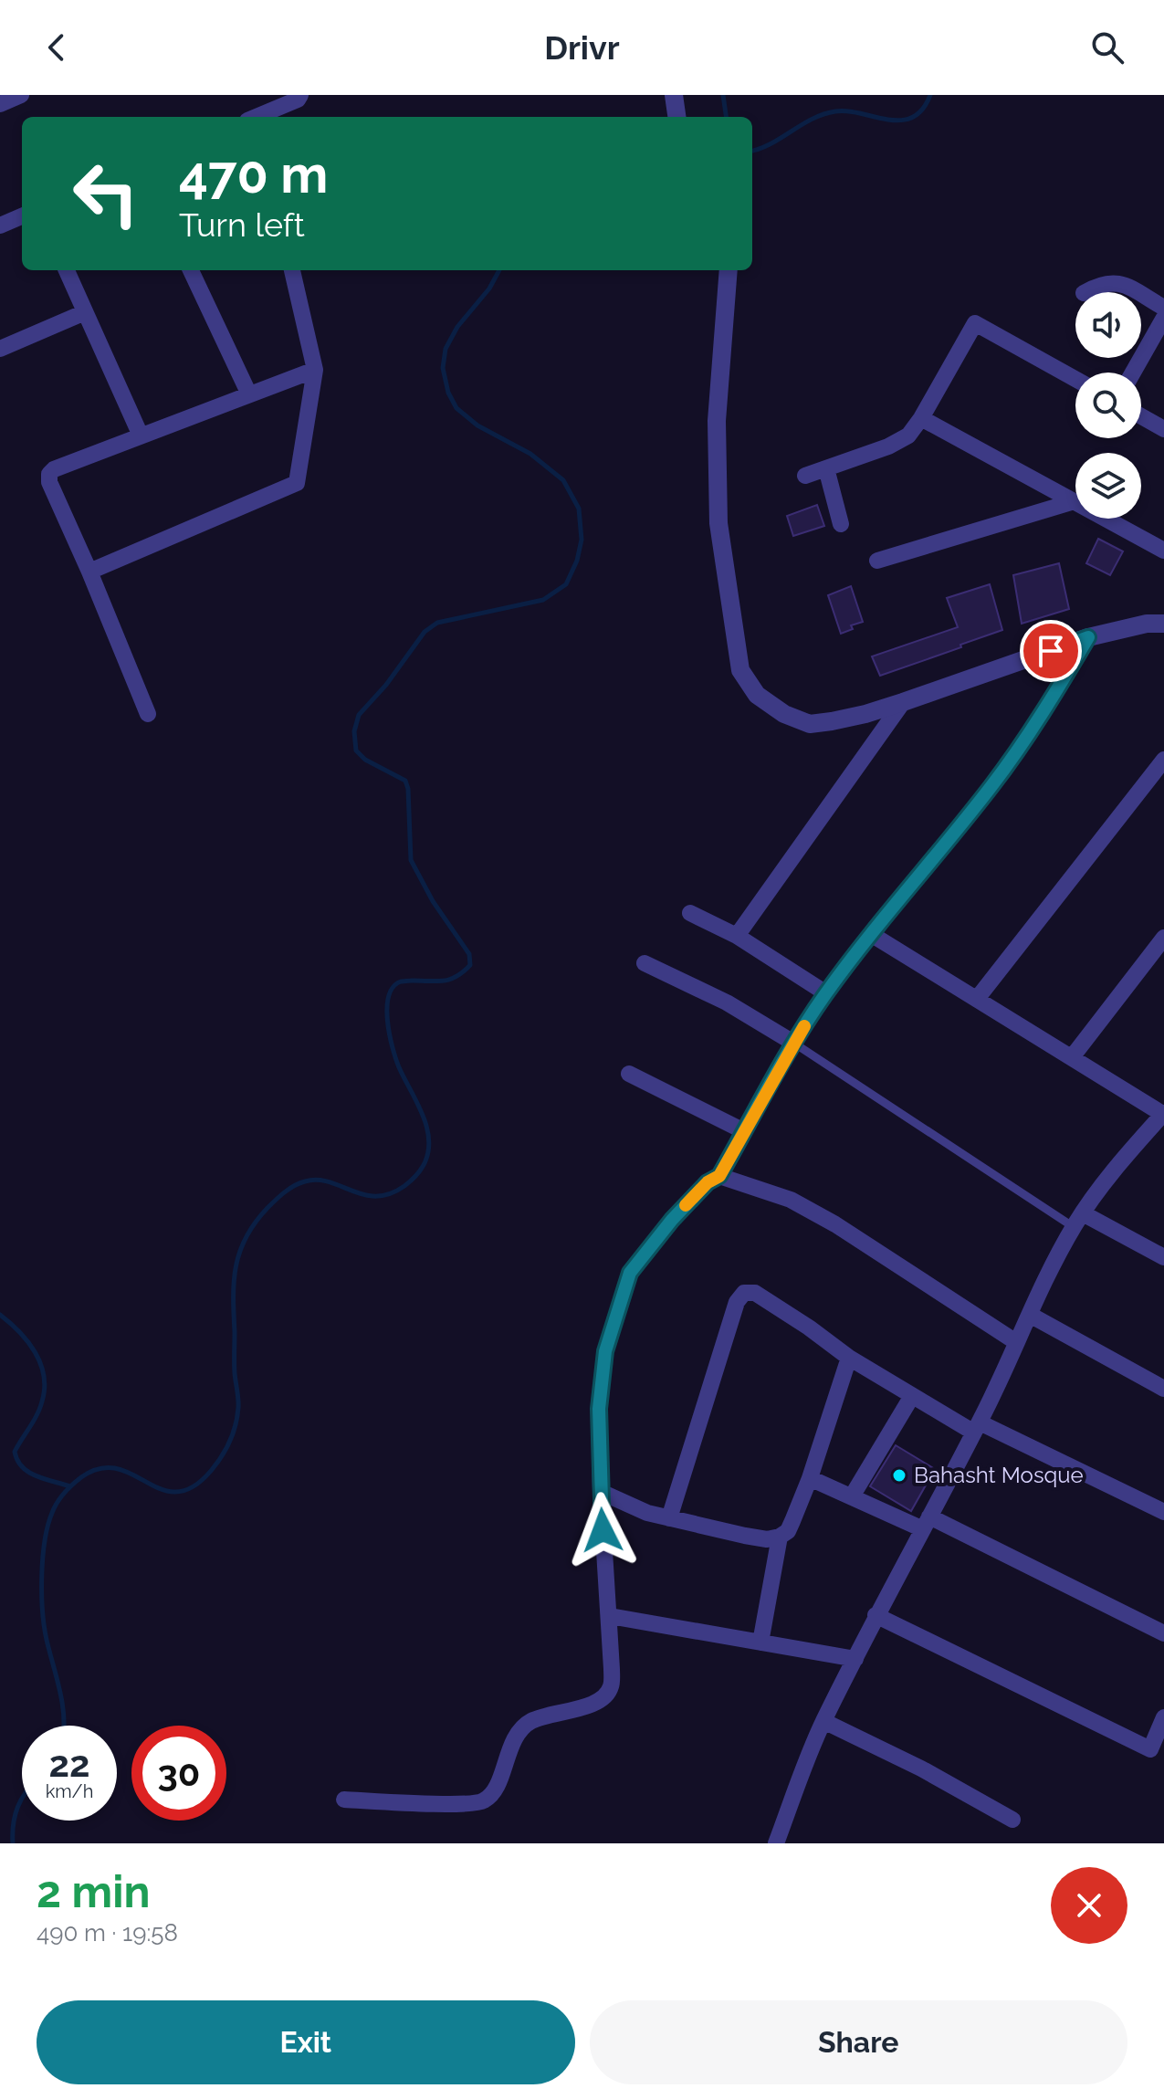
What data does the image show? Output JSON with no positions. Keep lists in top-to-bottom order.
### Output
{
  "places": ["Bahasht Mosque"],
  "page": {
    "header": "Drivr",
    "turn": ["470 m", "Turn left"],
    "speed": "22 km/h",
    "limit": "30",
    "heading": ["2 min", "490 m · 19:58"],
    "buttons": ["Exit", "Share"]
  }
}
